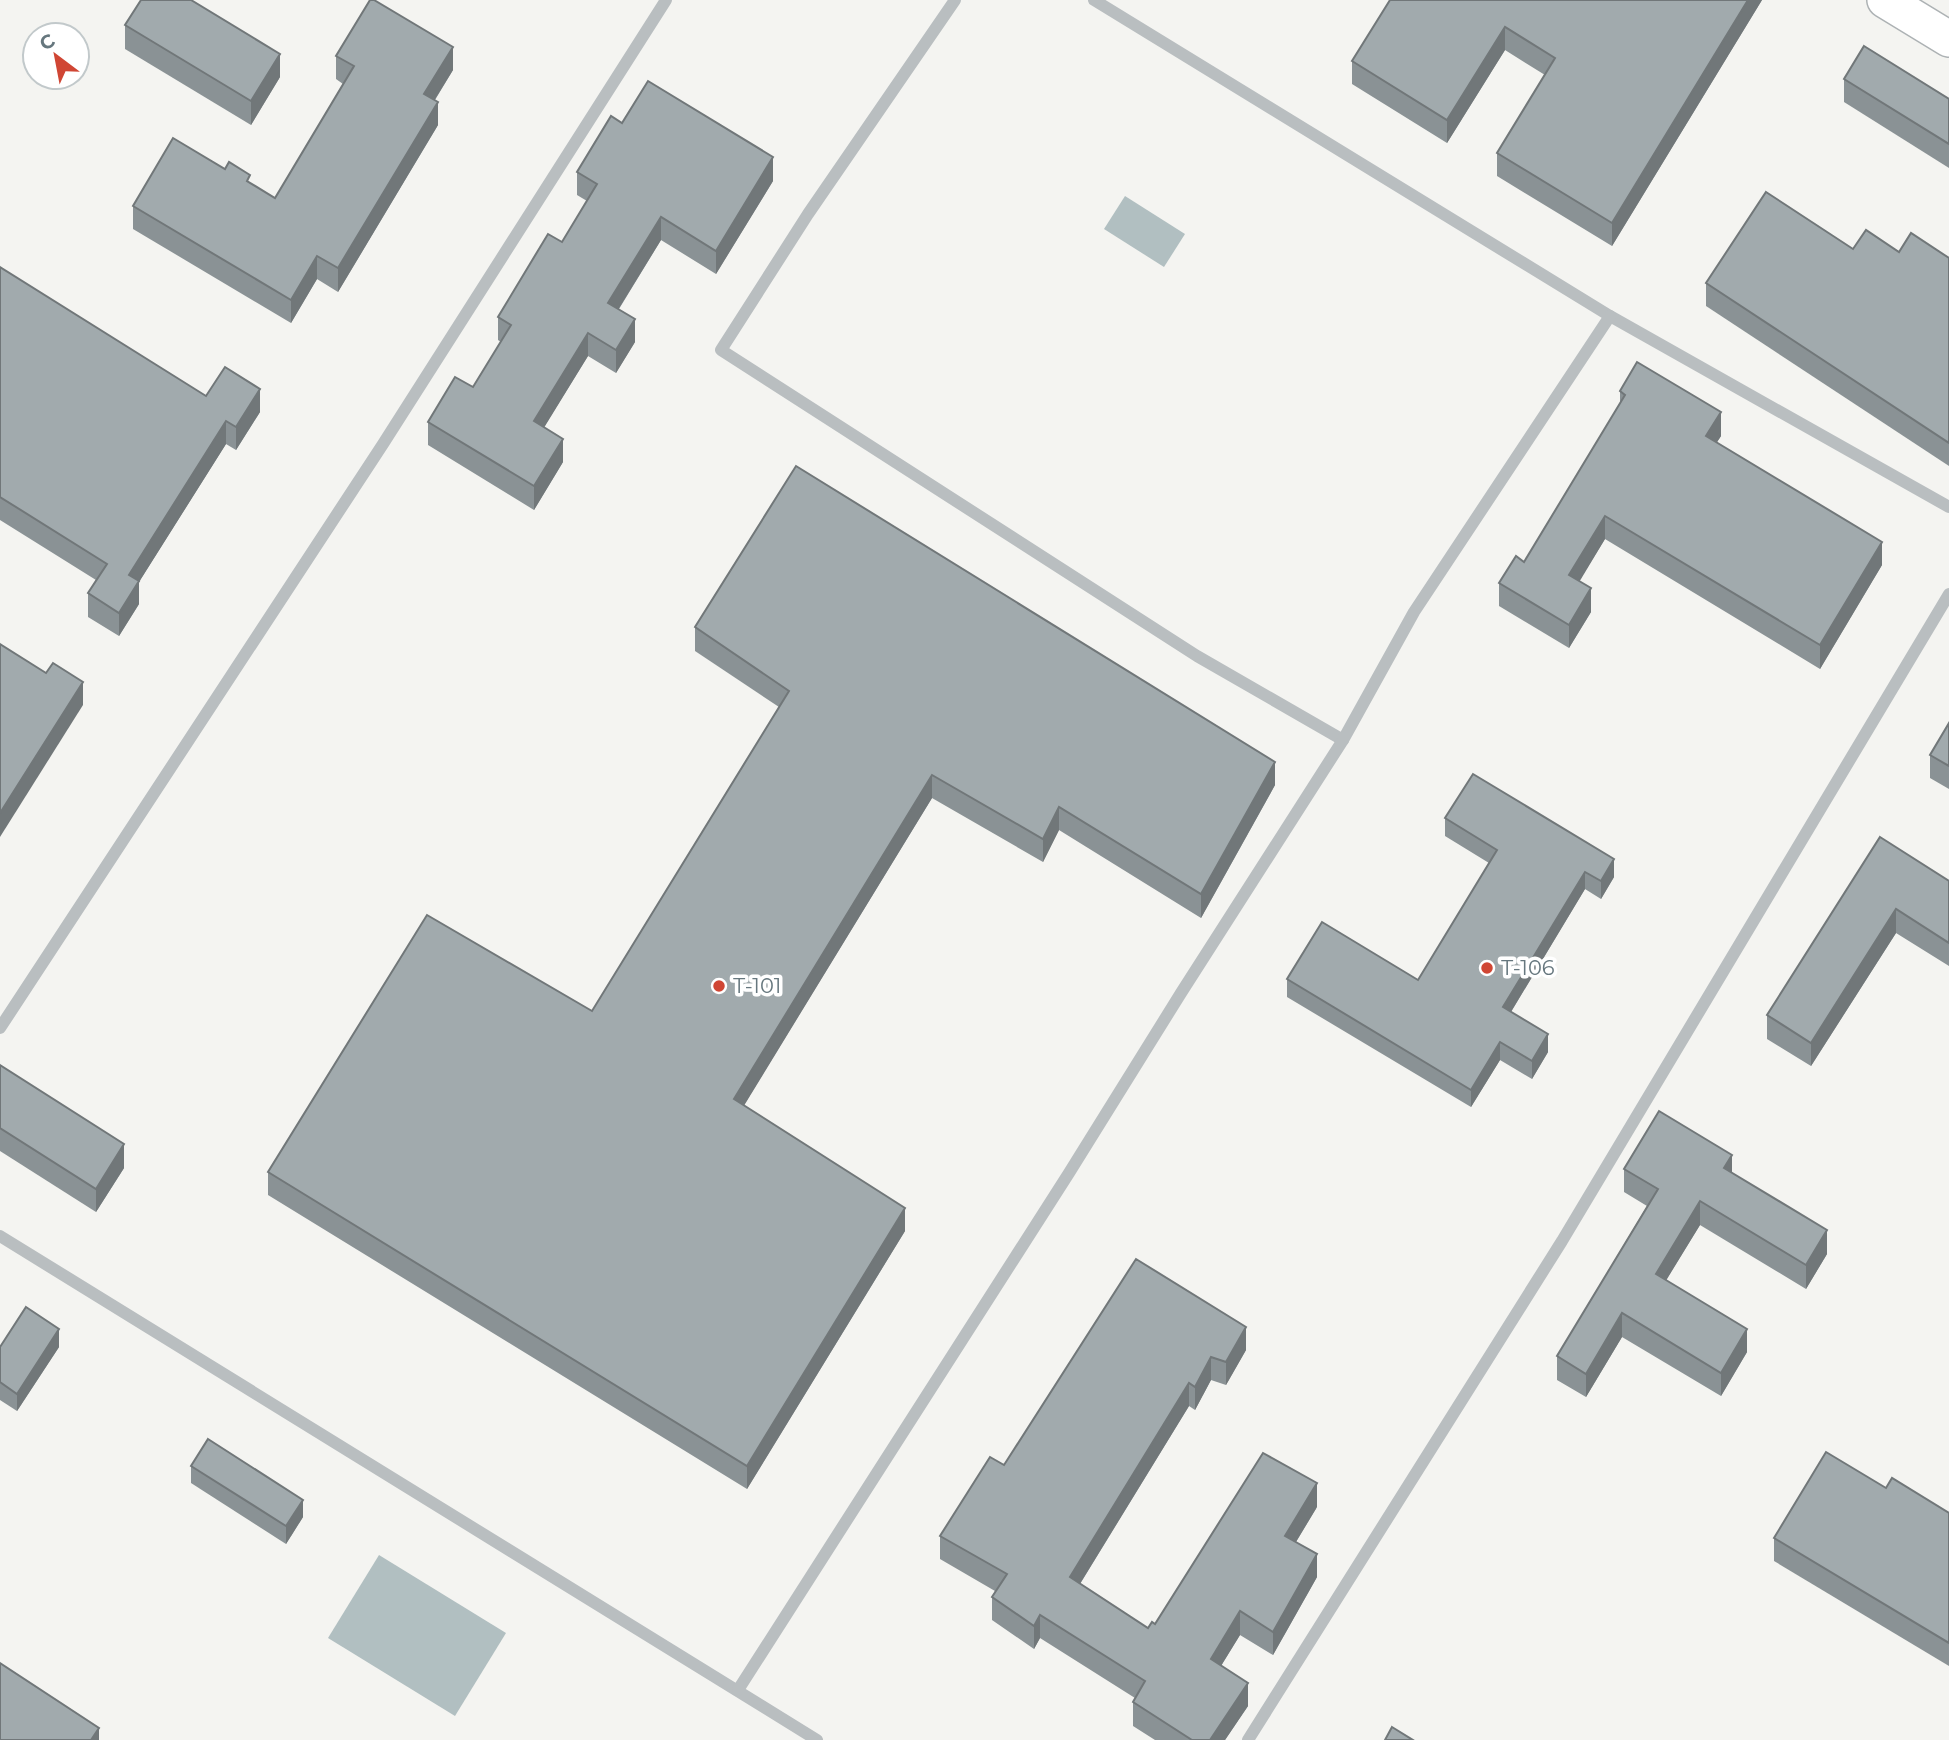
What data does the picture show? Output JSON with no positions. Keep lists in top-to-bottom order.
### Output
{
  "places": ["Т-106", "Т-101"],
  "north": "top left"
}
